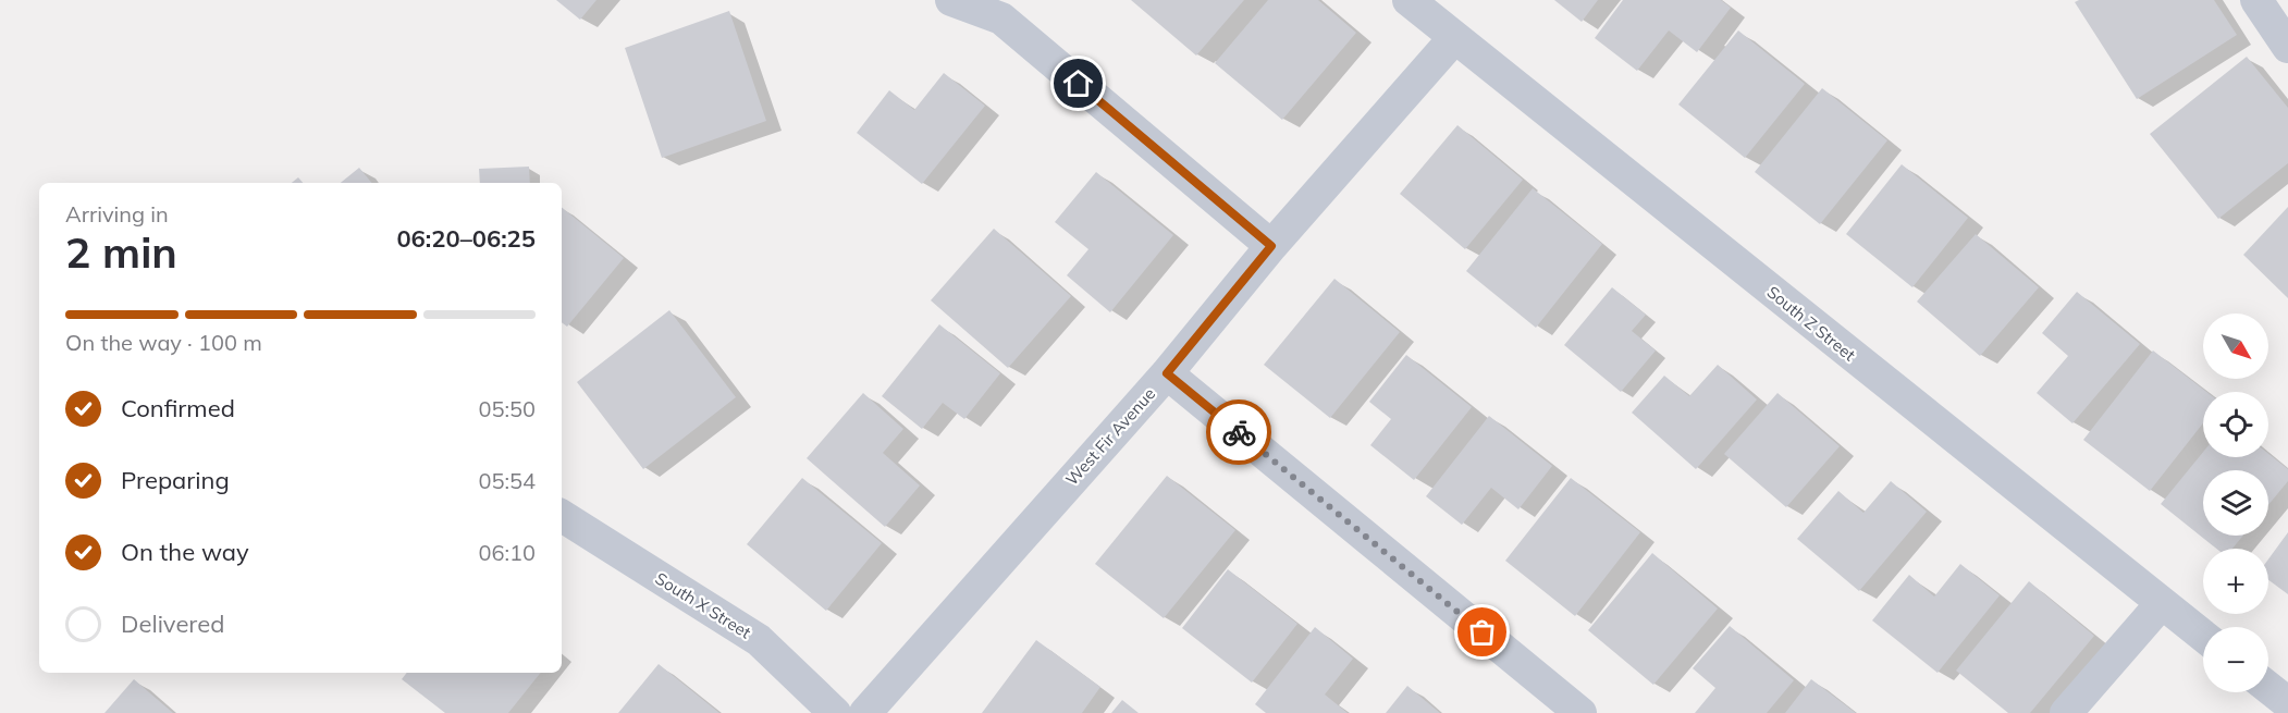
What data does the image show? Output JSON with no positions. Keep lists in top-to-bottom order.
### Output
{
  "streets": {
    "street": ["South Z Street", "West Fir Avenue", "South X Street"]
  },
  "crossings": [
    ["South Z Street", "West Fir Avenue"]
  ],
  "north": "bottom right",
  "page": {
    "heading": ["2 min", "Arriving in", "06:20–06:25"],
    "bar": "On the way · 100 m",
    "map_buttons": ["+", "−"],
    "list": [
      ["Confirmed", "05:50"],
      ["Preparing", "05:54"],
      ["On the way", "06:10"],
      "Delivered"
    ]
  }
}
